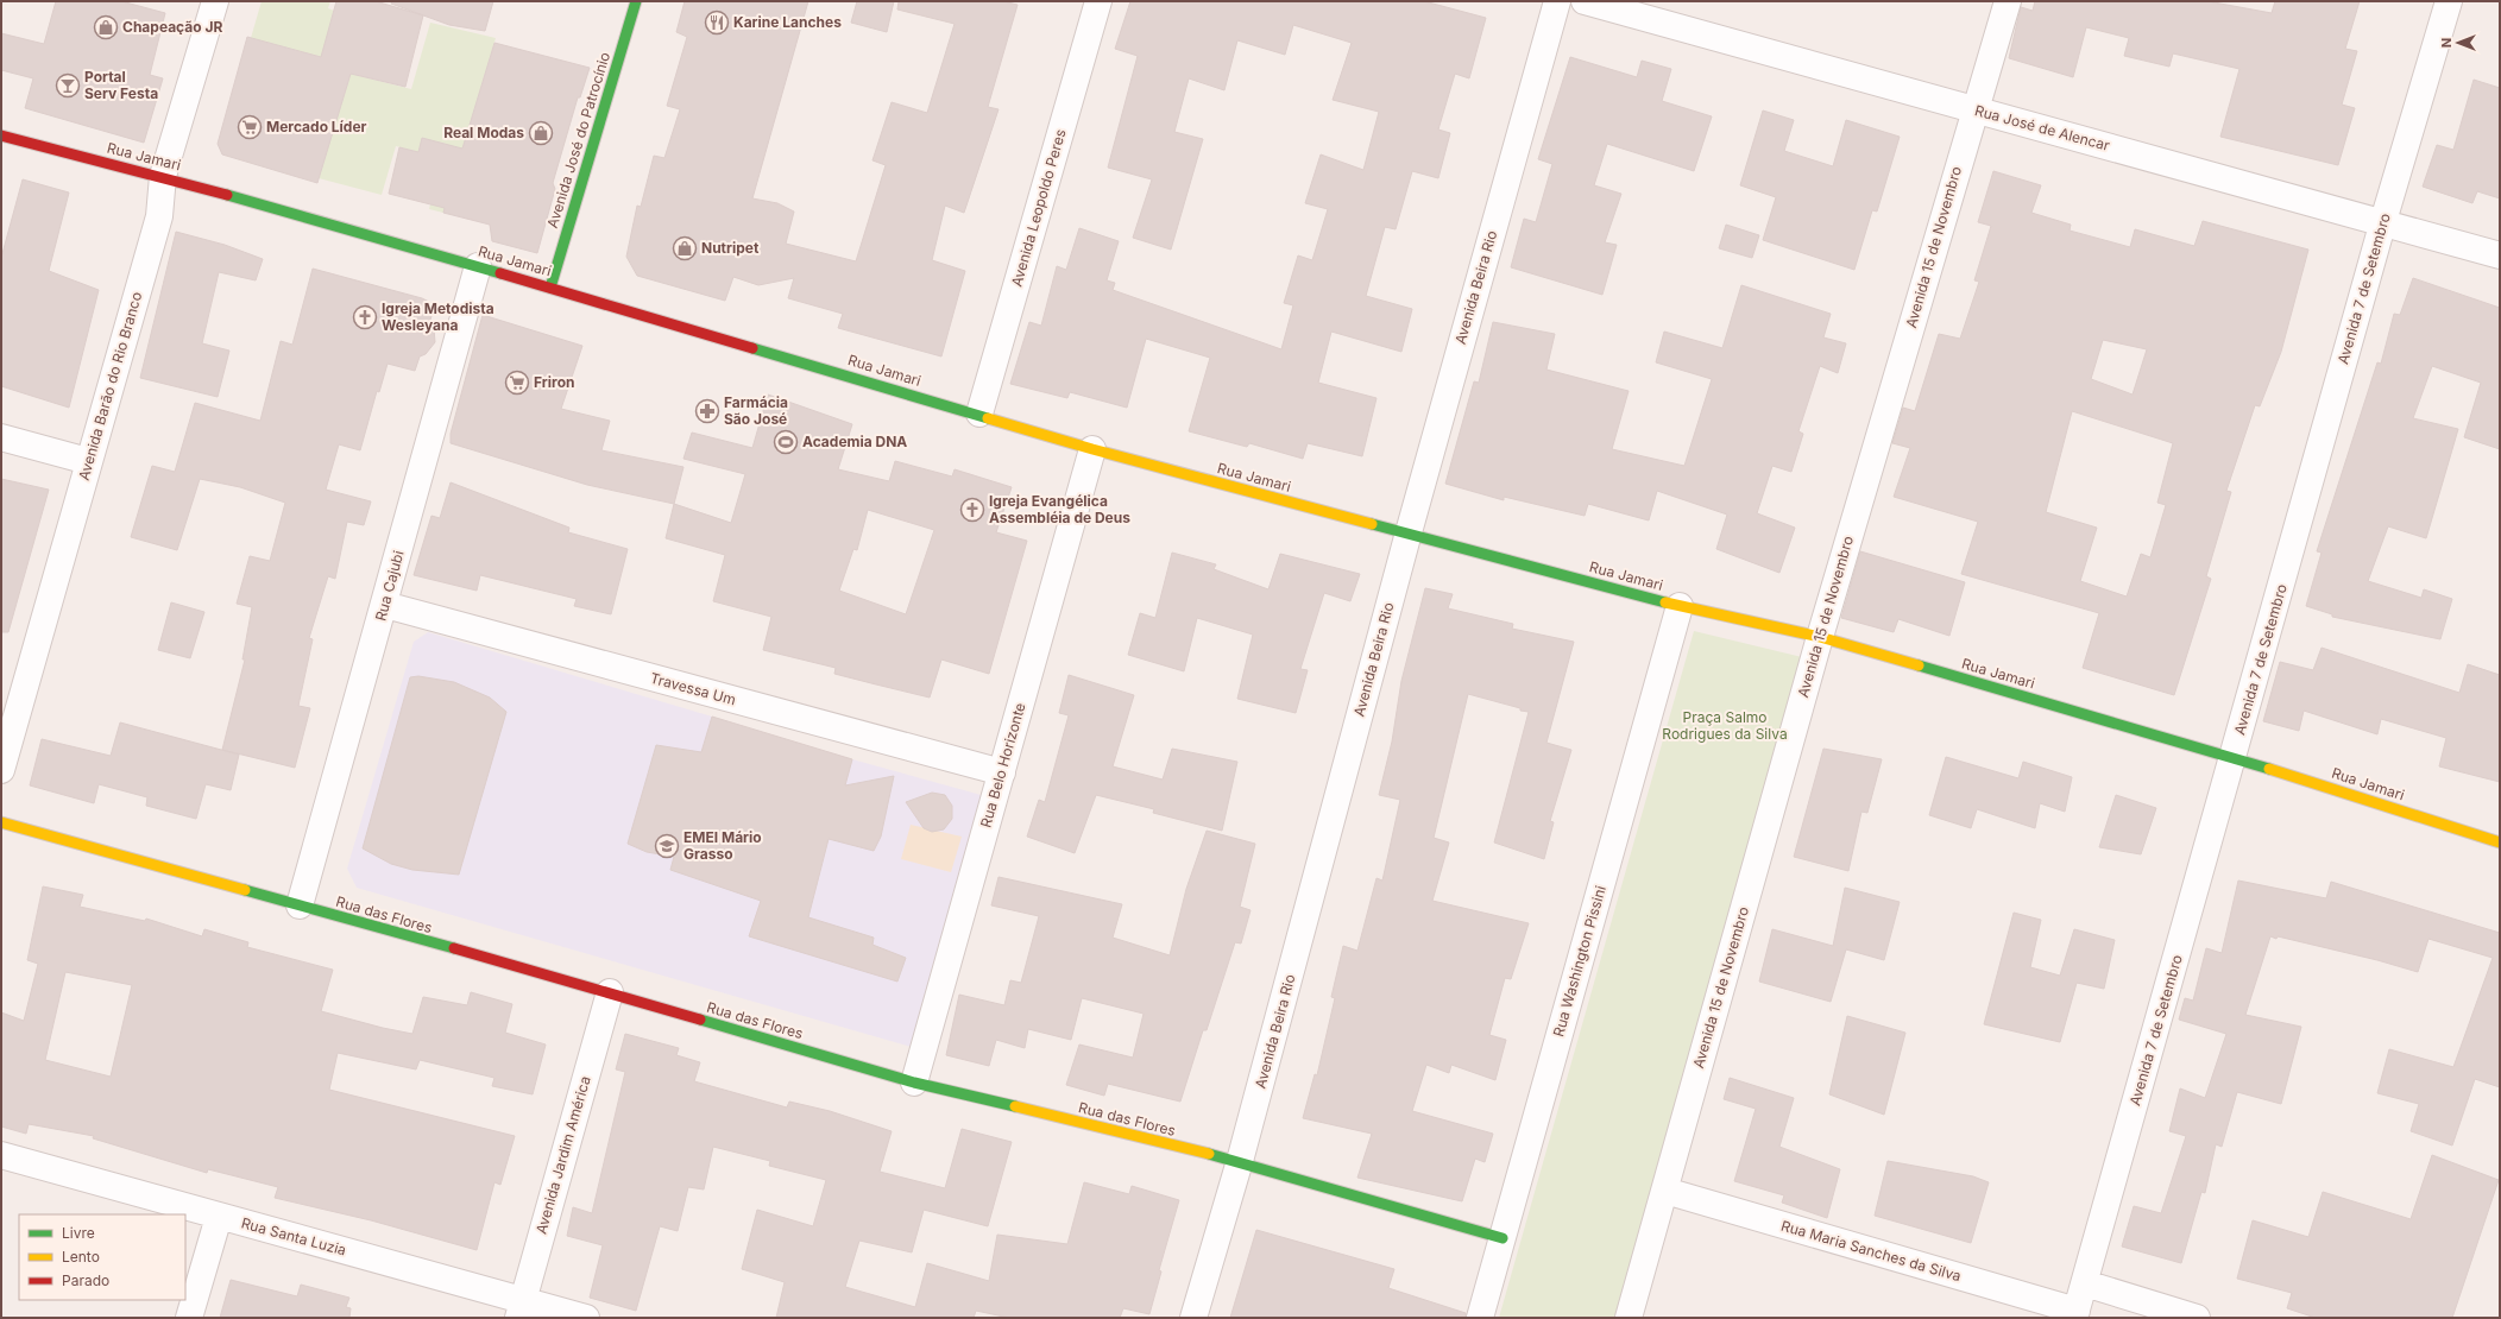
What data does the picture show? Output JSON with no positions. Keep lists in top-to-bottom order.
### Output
{
  "streets": {
    "street": [
      "Rua José de Alencar",
      "Avenida José do Patrocínio",
      "Rua Jamari",
      "Avenida Leopoldo Peres",
      "Avenida 15 de Novembro",
      "Avenida Beira Rio",
      "Avenida 7 de Setembro",
      "Avenida Barão do Rio Branco",
      "Rua Cajubi",
      "Travessa Um",
      "Rua Belo Horizonte",
      "Rua das Flores",
      "Rua Washington Pissini",
      "Avenida Jardim América",
      "Rua Santa Luzia",
      "Rua Maria Sanches da Silva"
    ]
  },
  "crossings": [
    ["Rua José de Alencar", "Avenida 15 de Novembro"],
    ["Rua José de Alencar", "Avenida 7 de Setembro"],
    ["Avenida José do Patrocínio", "Rua Jamari"],
    ["Rua Jamari", "Avenida Leopoldo Peres"],
    ["Rua Jamari", "Avenida 15 de Novembro"],
    ["Rua Jamari", "Avenida Beira Rio"],
    ["Rua Jamari", "Avenida 7 de Setembro"],
    ["Rua Jamari", "Avenida Barão do Rio Branco"],
    ["Rua Jamari", "Rua Cajubi"],
    ["Rua Jamari", "Rua Belo Horizonte"],
    ["Rua Jamari", "Rua Washington Pissini"],
    ["Avenida 15 de Novembro", "Rua Maria Sanches da Silva"],
    ["Avenida Beira Rio", "Rua das Flores"],
    ["Avenida 7 de Setembro", "Rua Maria Sanches da Silva"],
    ["Rua Cajubi", "Travessa Um"],
    ["Rua Cajubi", "Rua das Flores"],
    ["Travessa Um", "Rua Belo Horizonte"],
    ["Rua Belo Horizonte", "Rua das Flores"],
    ["Rua das Flores", "Rua Washington Pissini"],
    ["Rua das Flores", "Avenida Jardim América"],
    ["Avenida Jardim América", "Rua Santa Luzia"]
  ],
  "parks": ["Praça Salmo Rodrigues da Silva"],
  "places": {
    "restaurant": ["Karine Lanches"],
    "shop": ["Chapeação JR", "Real Modas", "Nutripet"],
    "bar": ["Portal Serv Festa"],
    "supermarket": ["Mercado Líder", "Friron"],
    "church": ["Igreja Metodista Wesleyana", "Igreja Evangélica Assembléia de Deus"],
    "pharmacy": ["Farmácia São José"],
    "sports": ["Academia DNA"],
    "school or university": ["EMEI Mário Grasso"]
  },
  "legend": ["Livre", "Lento", "Parado"],
  "north": "left"
}
